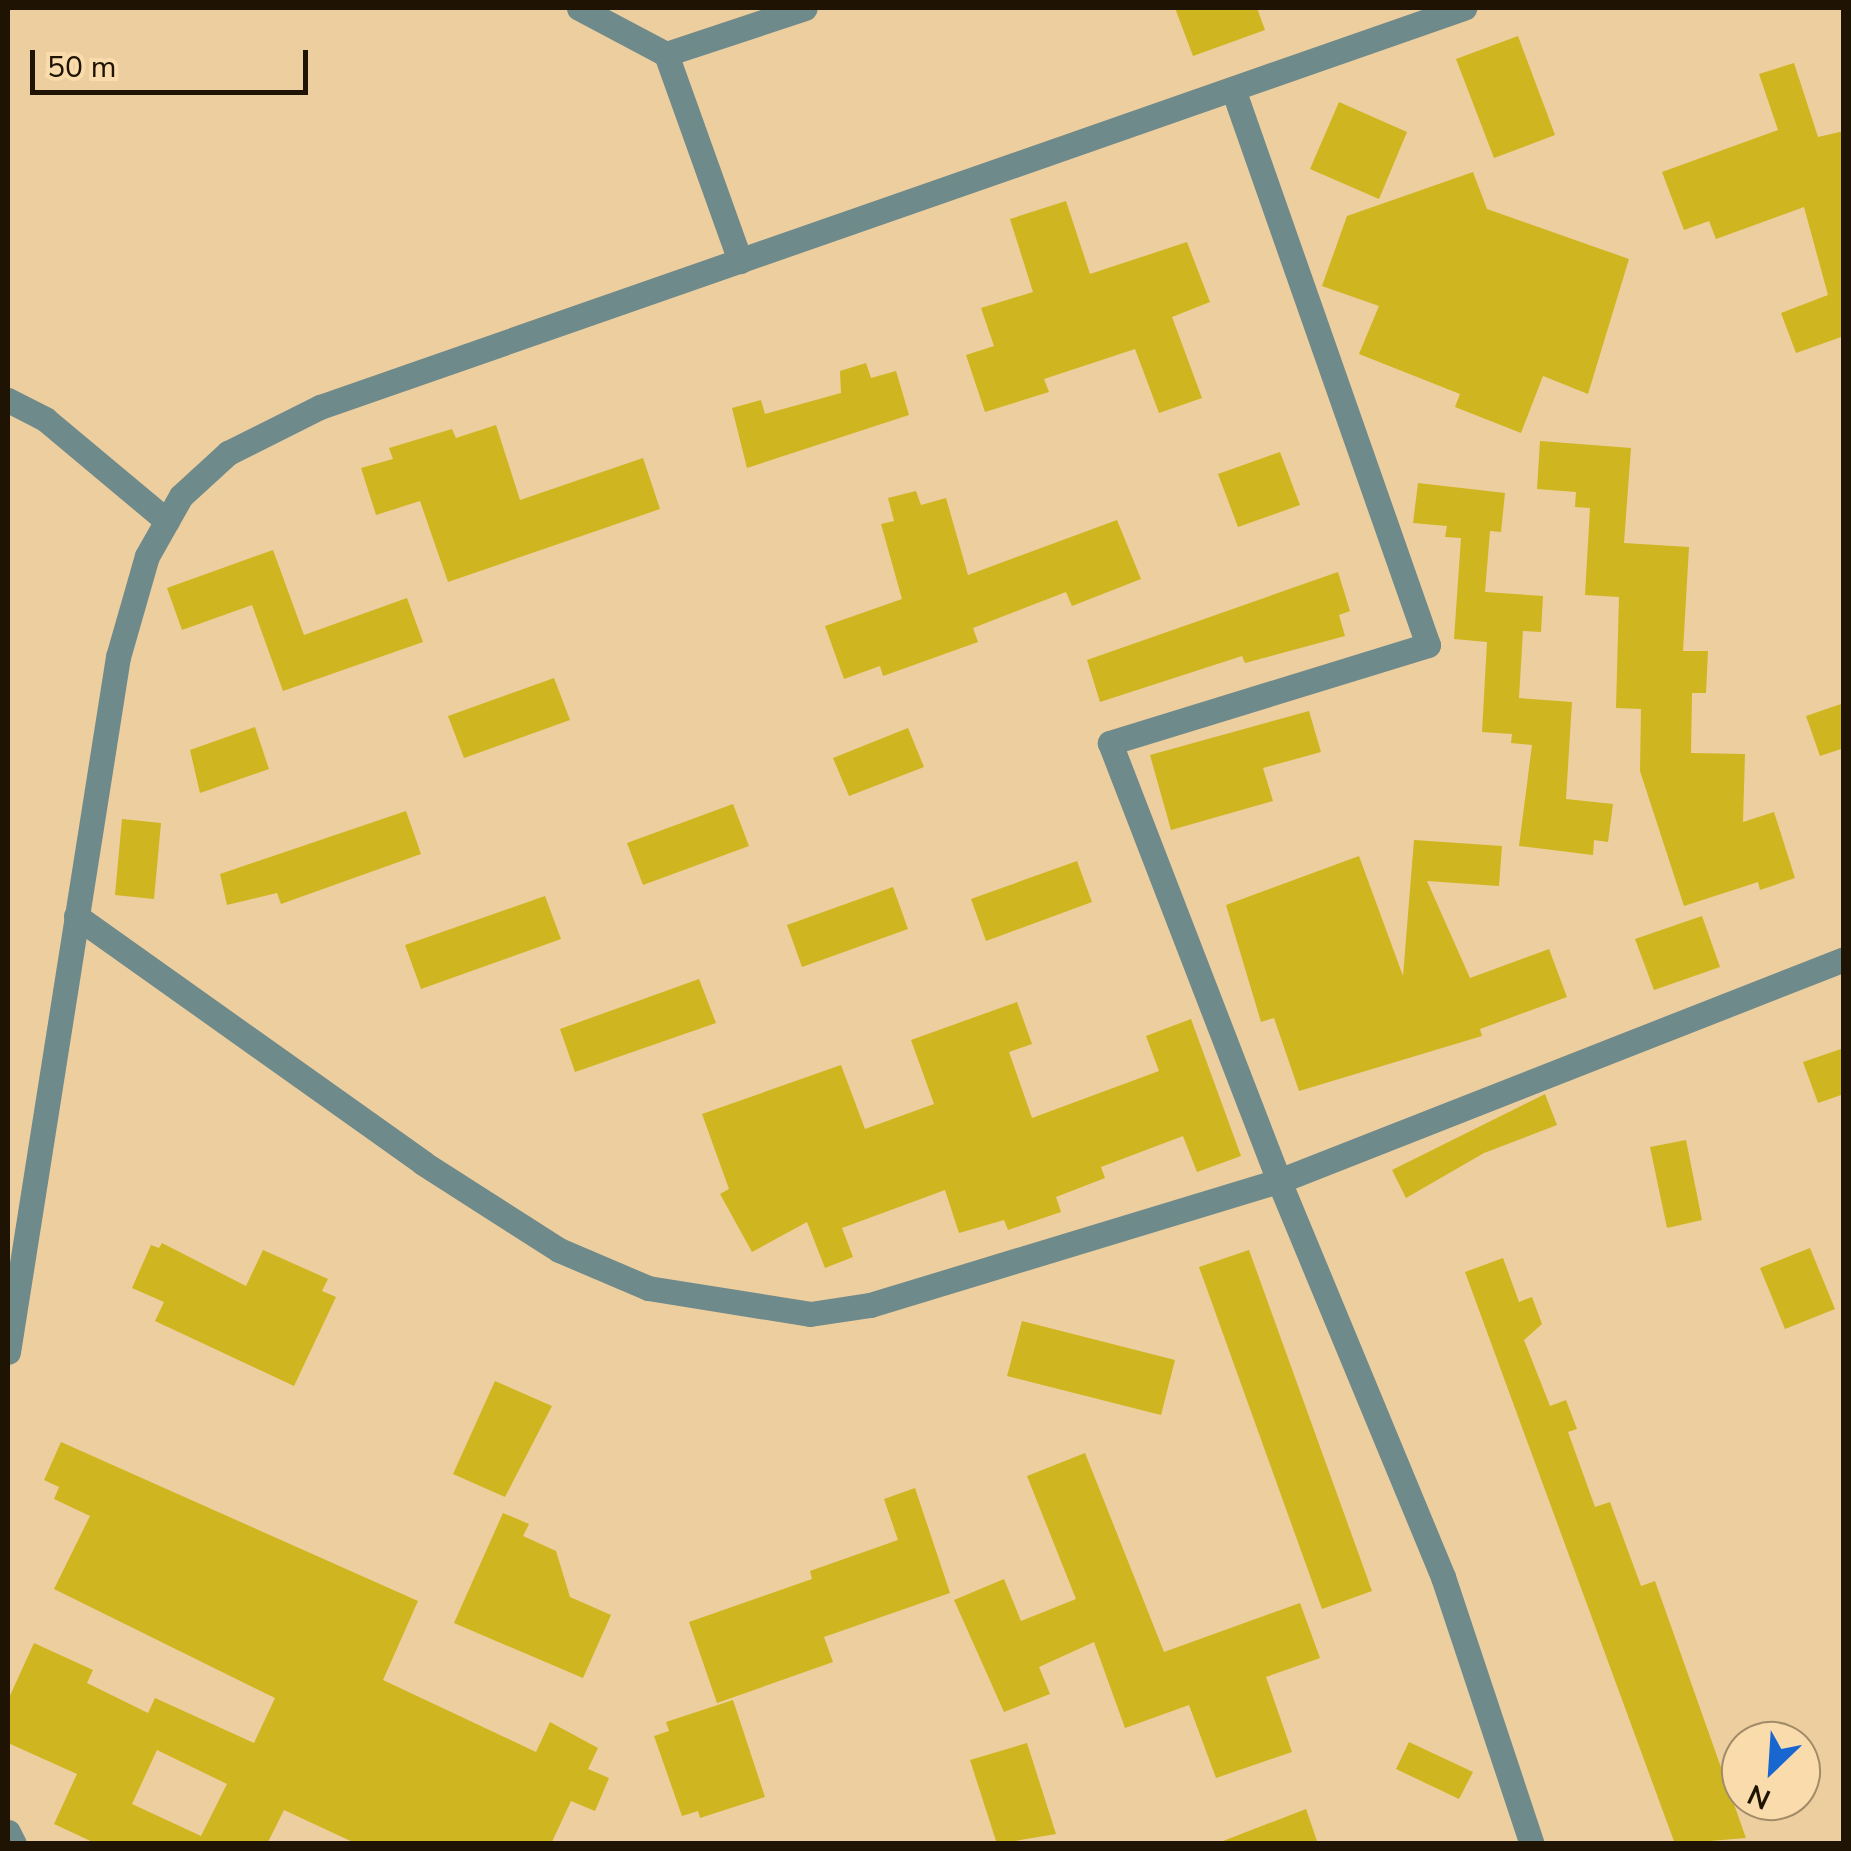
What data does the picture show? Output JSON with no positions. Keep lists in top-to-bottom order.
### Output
{
  "scale_bar": "50 m",
  "north": "bottom left"
}
